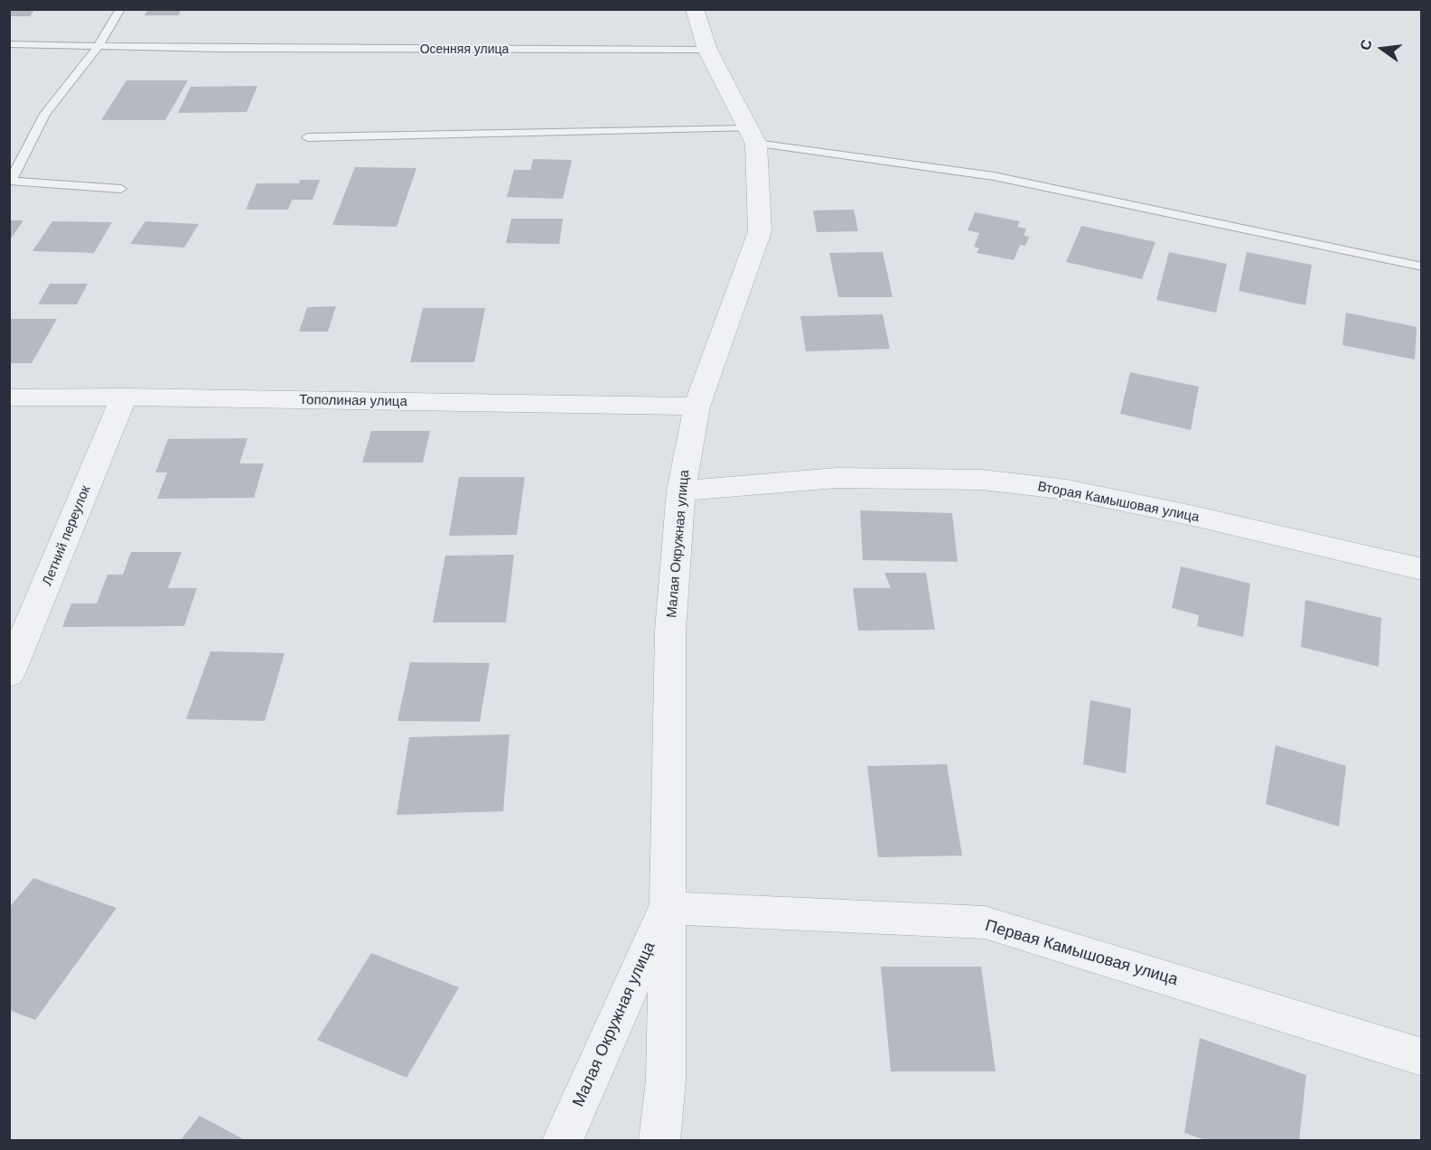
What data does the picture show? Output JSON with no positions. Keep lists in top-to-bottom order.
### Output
{
  "streets": {
    "street": [
      "Тополиная улица",
      "Вторая Камышовая улица",
      "Летний переулок",
      "Малая Окружная улица",
      "Первая Камышовая улица"
    ],
    "lane": ["Осенняя улица"]
  },
  "crossings": [
    ["Осенняя улица", "Малая Окружная улица"],
    ["Тополиная улица", "Летний переулок"],
    ["Тополиная улица", "Малая Окружная улица"],
    ["Вторая Камышовая улица", "Малая Окружная улица"],
    ["Малая Окружная улица", "Первая Камышовая улица"]
  ],
  "north": "left"
}
